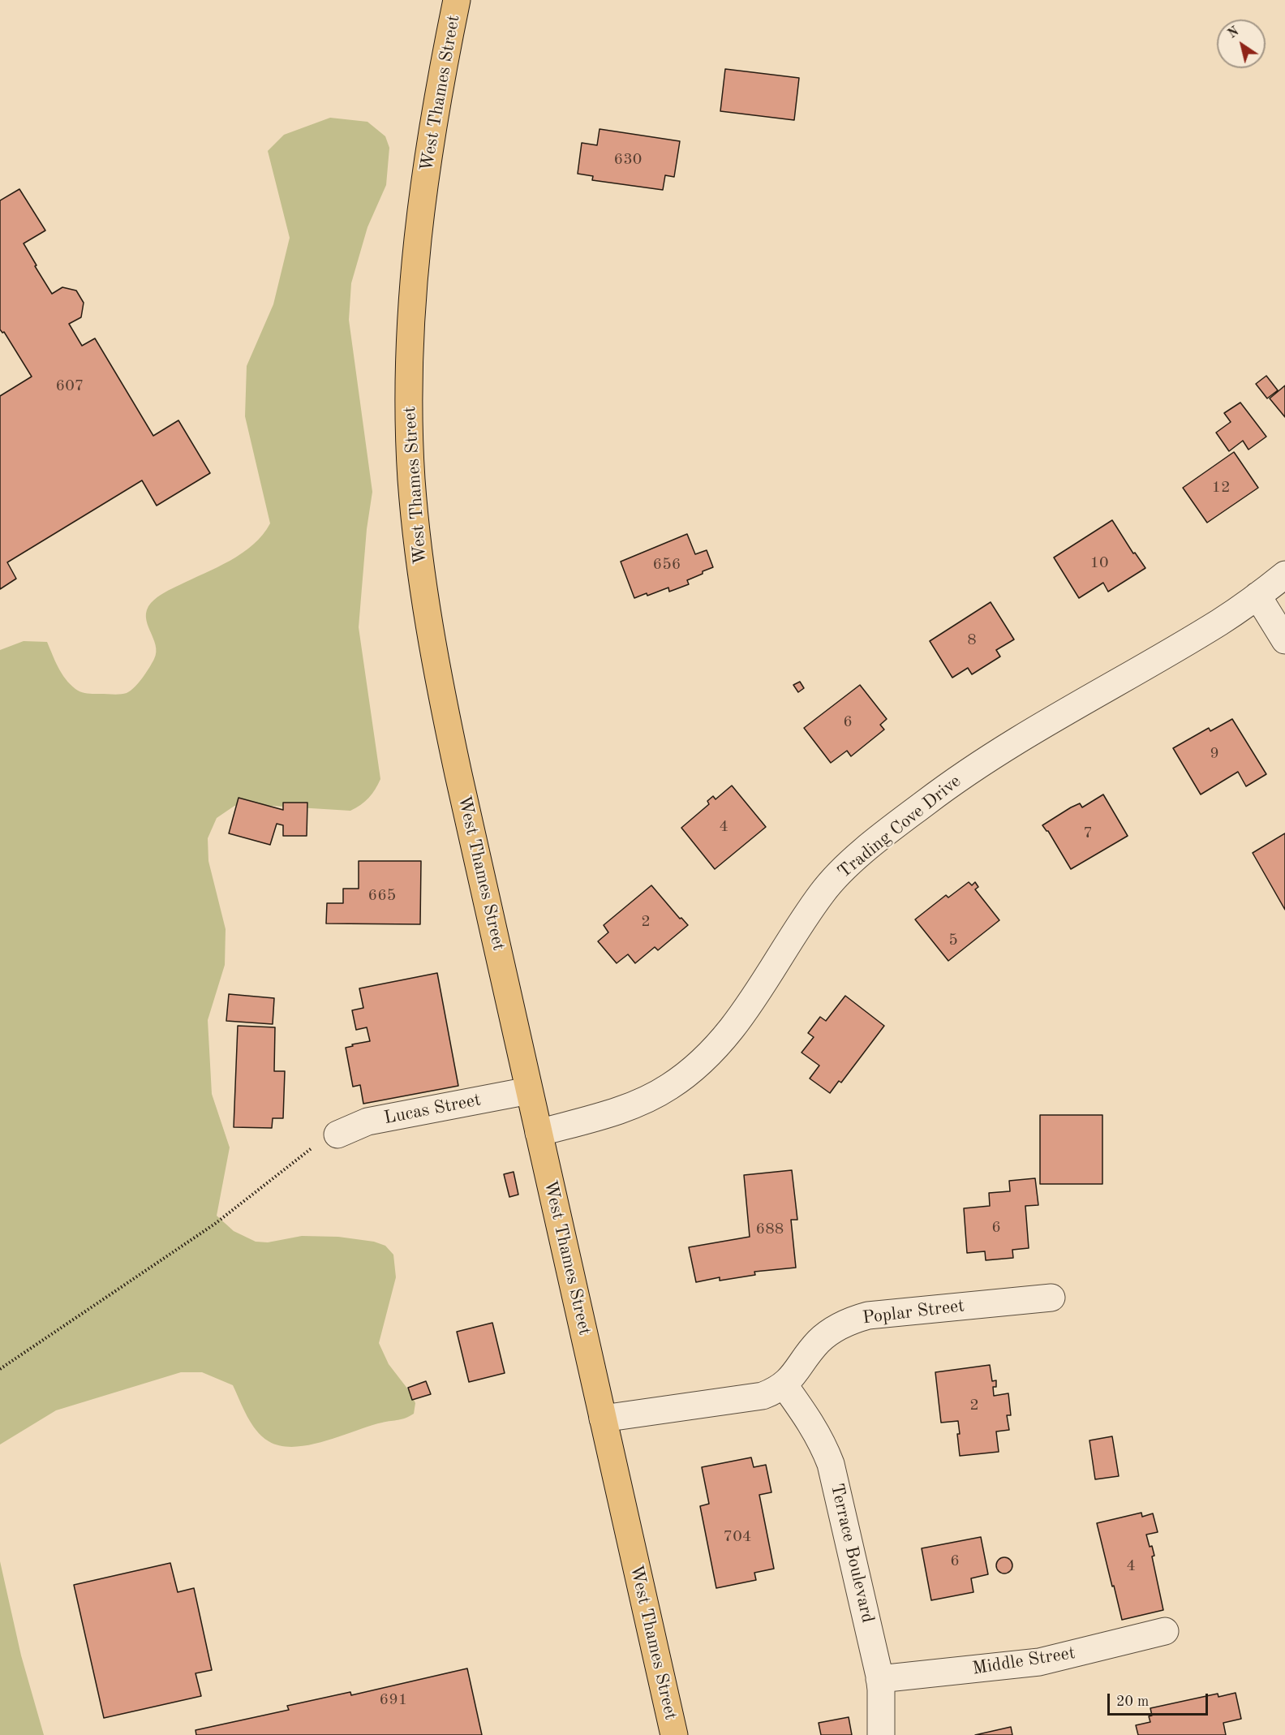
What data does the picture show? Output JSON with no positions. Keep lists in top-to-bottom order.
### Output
{
  "streets": {
    "main road": ["West Thames Street"],
    "street": [
      "Trading Cove Drive",
      "Lucas Street",
      "Poplar Street",
      "Terrace Boulevard",
      "Middle Street"
    ]
  },
  "crossings": [
    ["West Thames Street", "Trading Cove Drive"],
    ["West Thames Street", "Lucas Street"],
    ["West Thames Street", "Poplar Street"],
    ["Poplar Street", "Terrace Boulevard"],
    ["Terrace Boulevard", "Middle Street"]
  ],
  "house_numbers": [
    "630",
    "607",
    "12",
    "10",
    "656",
    "8",
    "6",
    "9",
    "4",
    "7",
    "665",
    "2",
    "5",
    "6",
    "688",
    "2",
    "704",
    "6",
    "4",
    "691"
  ],
  "scale_bar": "20 m",
  "north": "top left"
}
